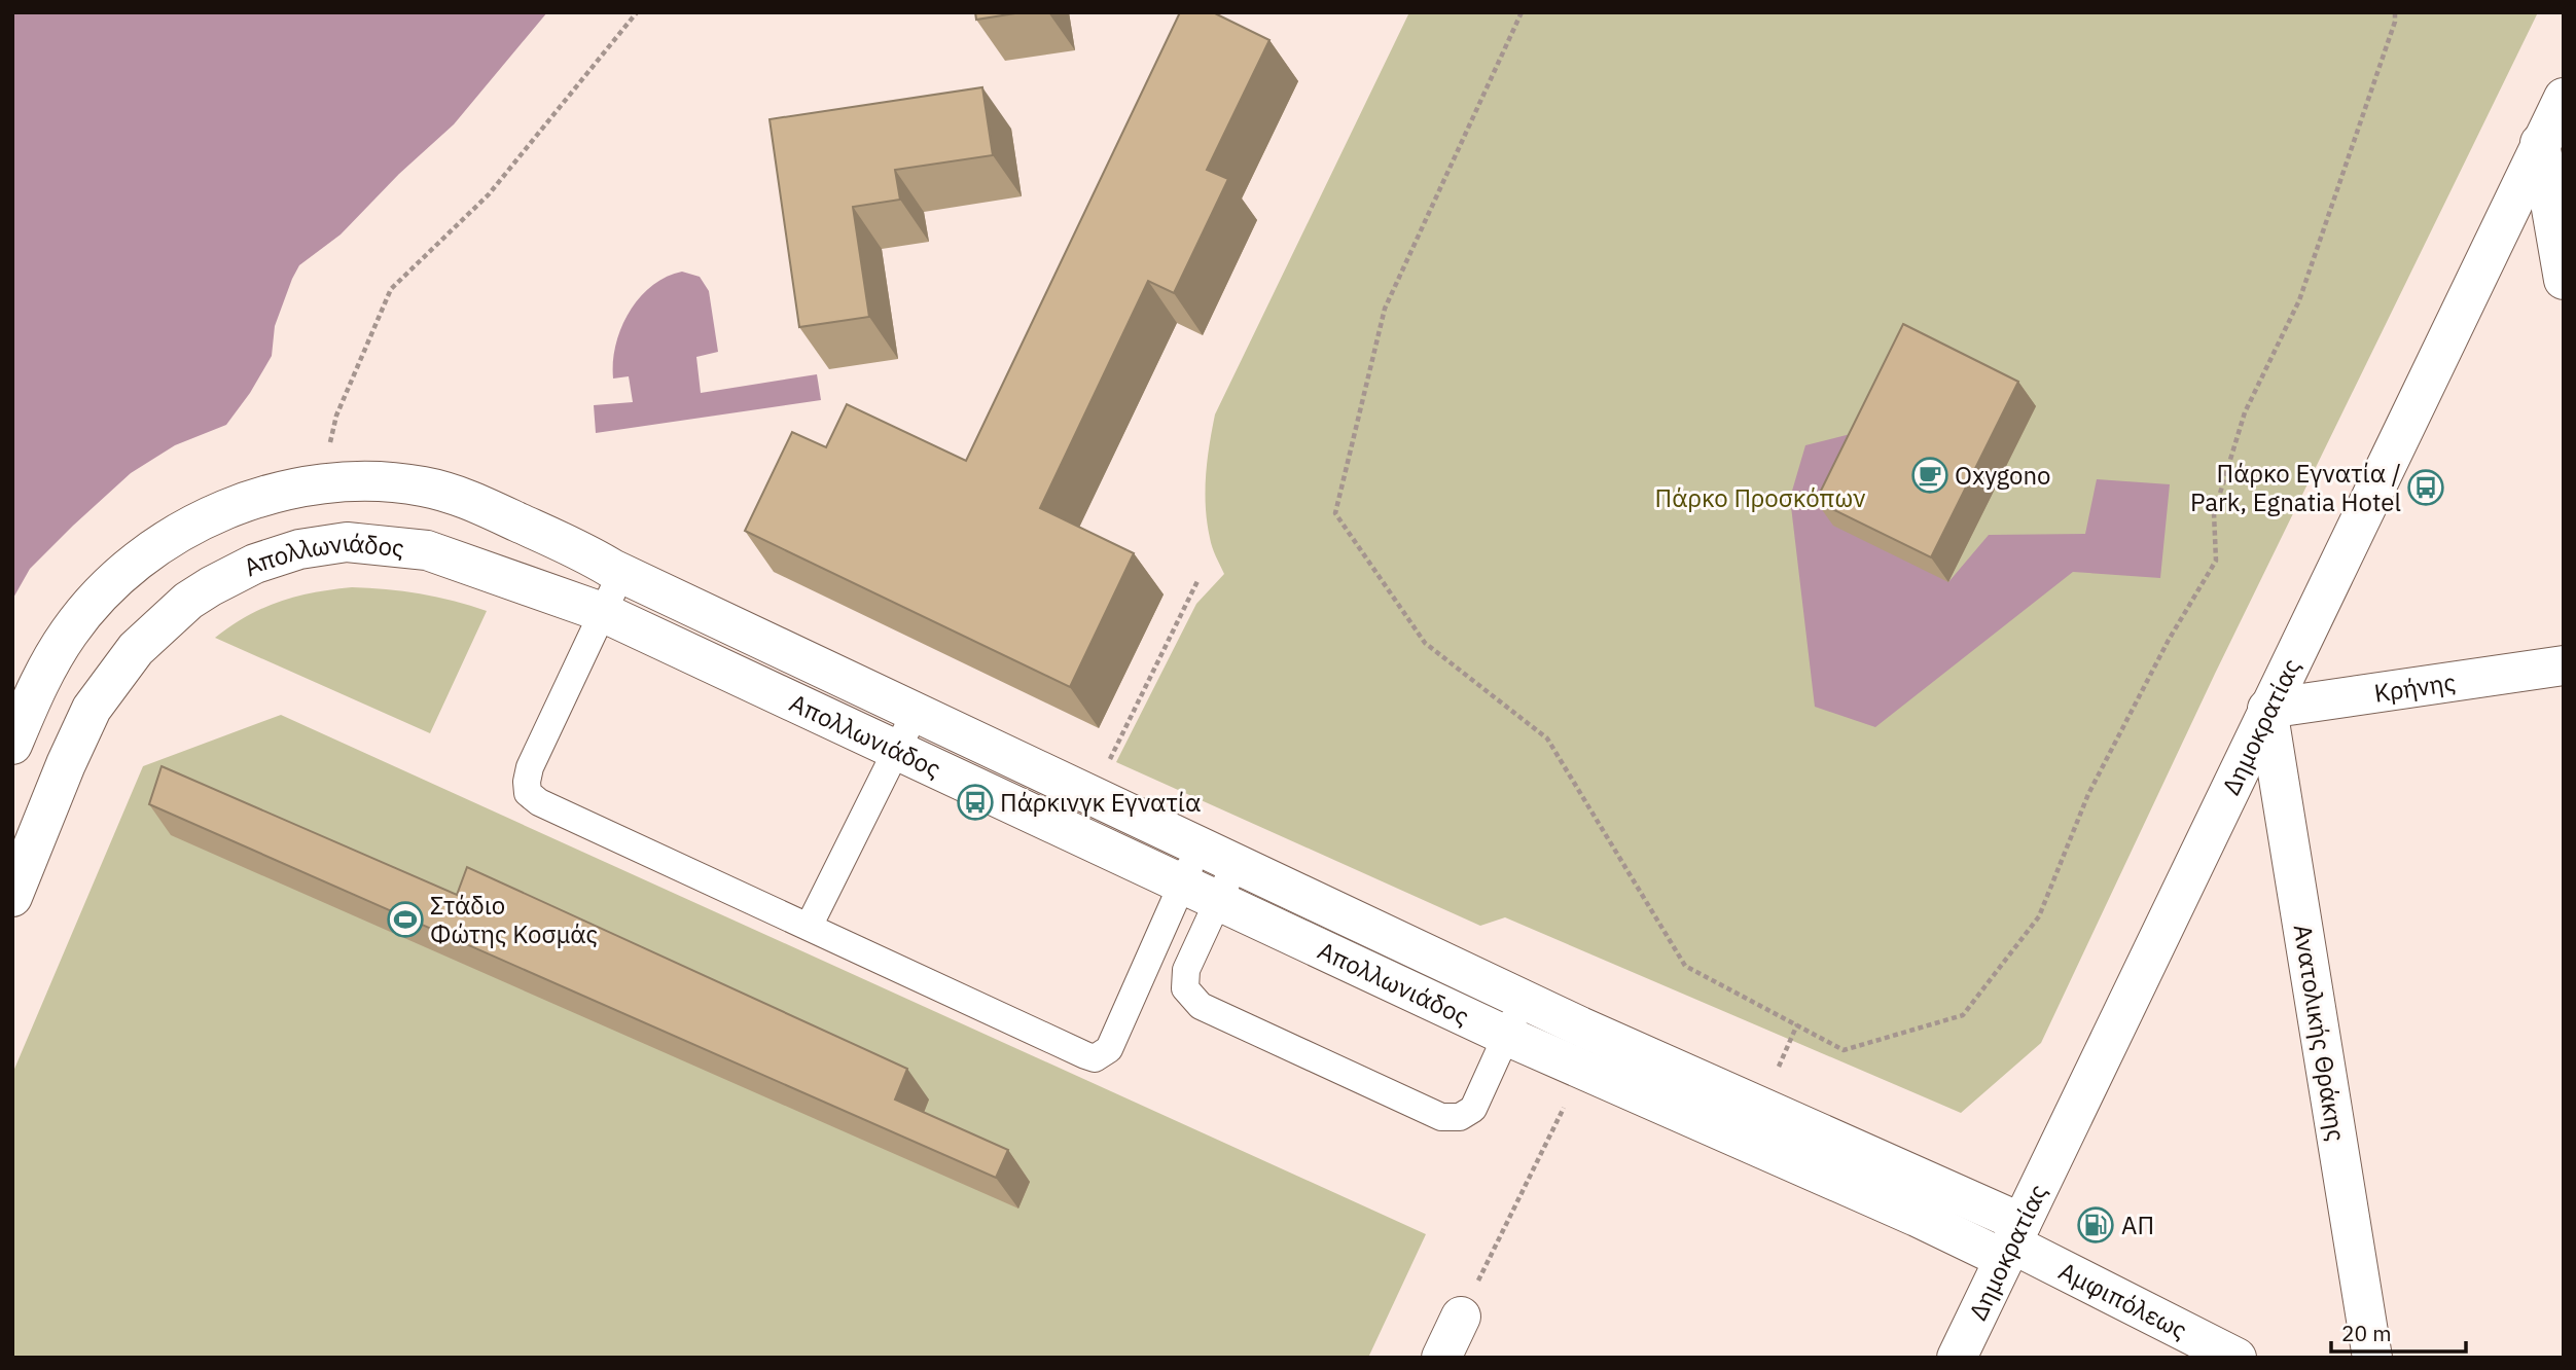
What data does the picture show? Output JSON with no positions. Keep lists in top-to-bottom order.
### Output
{
  "streets": {
    "main road": [
      "Απολλωνιάδος",
      "Κρήνης",
      "Δημοκρατίας",
      "Ανατολικής Θράκης",
      "Αμφιπόλεως"
    ]
  },
  "crossings": [
    ["Απολλωνιάδος", "Δημοκρατίας"],
    ["Απολλωνιάδος", "Αμφιπόλεως"],
    ["Κρήνης", "Δημοκρατίας"],
    ["Κρήνης", "Ανατολικής Θράκης"],
    ["Δημοκρατίας", "Ανατολικής Θράκης"],
    ["Δημοκρατίας", "Αμφιπόλεως"]
  ],
  "parks": ["Πάρκο Προσκόπων"],
  "places": {
    "cafe": ["Oxygono"],
    "bus stop": ["Πάρκο Εγνατία / Park, Egnatia Hotel", "Πάρκινγκ Εγνατία"],
    "sports": ["Στάδιο Φώτης Κοσμάς"],
    "fuel station": ["ΑΠ"]
  },
  "scale_bar": "20 m"
}
